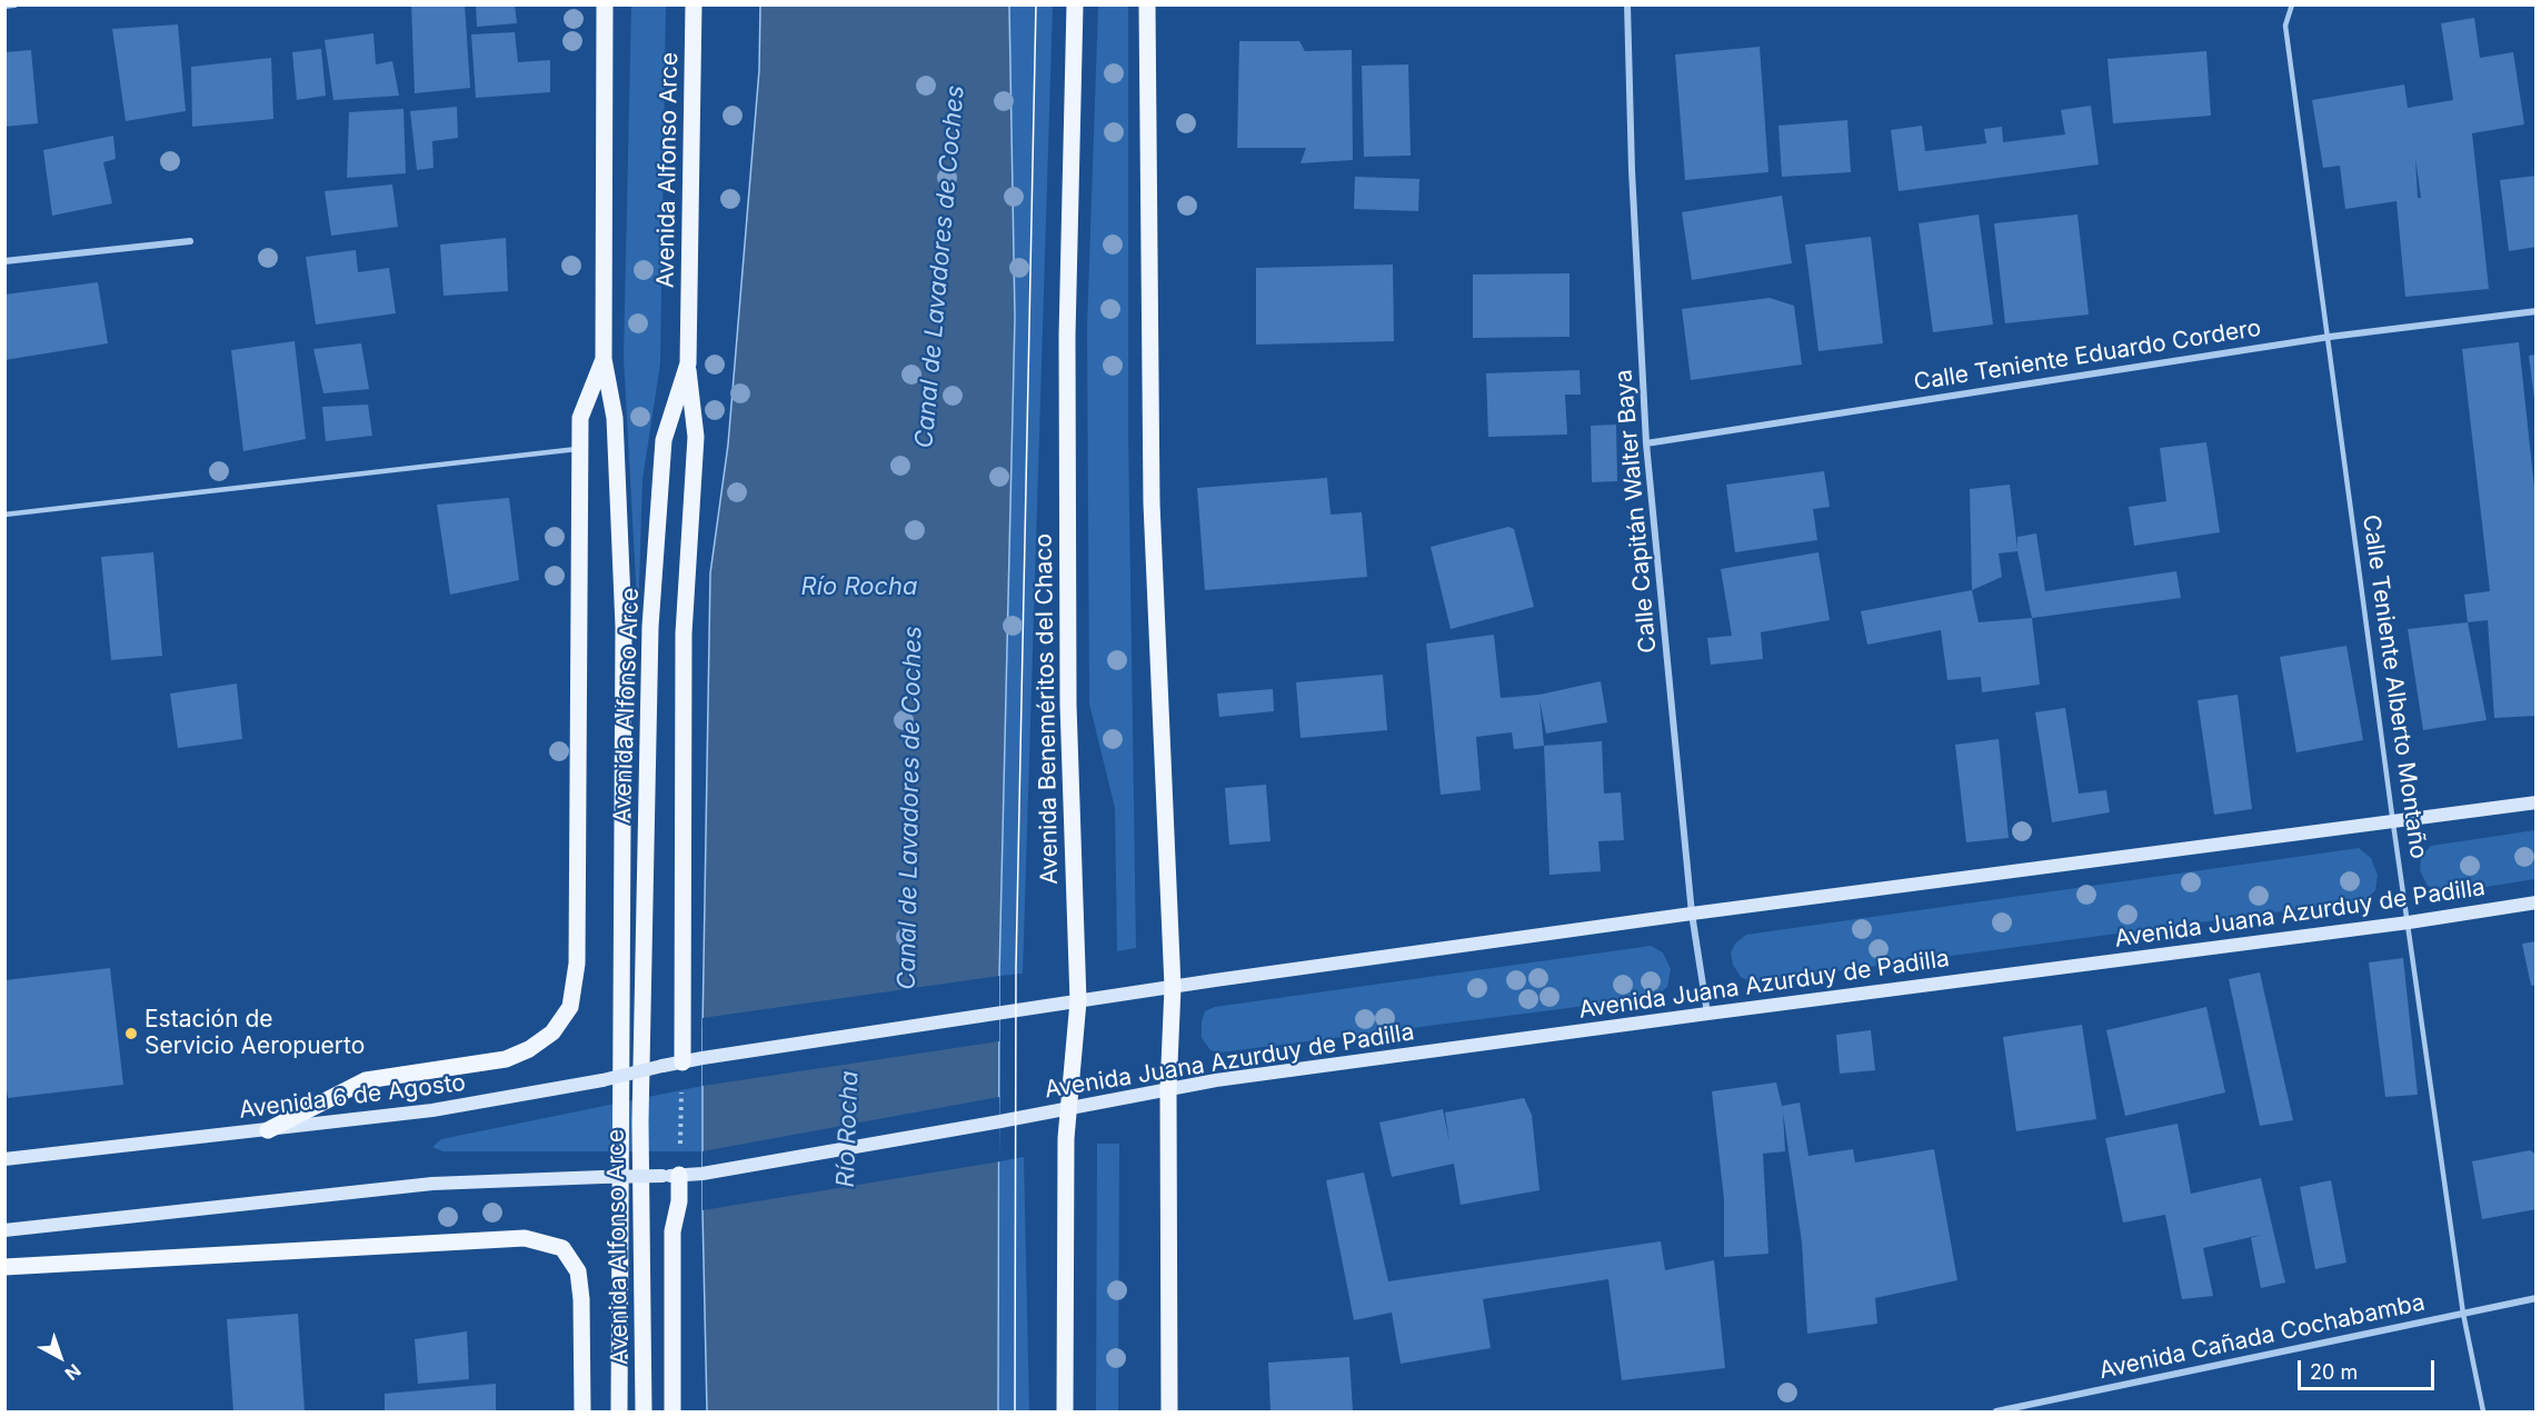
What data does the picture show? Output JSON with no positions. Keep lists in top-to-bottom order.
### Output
{
  "streets": {
    "main road": [
      "Avenida Alfonso Arce",
      "Avenida Beneméritos del Chaco",
      "Avenida Juana Azurduy de Padilla",
      "Avenida 6 de Agosto"
    ],
    "street": ["Calle Teniente Eduardo Cordero", "Calle Capitán Walter Baya", "Avenida Cañada Cochabamba"],
    "lane": ["Calle Teniente Alberto Montaño"]
  },
  "crossings": [
    ["Calle Teniente Eduardo Cordero", "Calle Capitán Walter Baya"],
    ["Calle Teniente Eduardo Cordero", "Calle Teniente Alberto Montaño"],
    ["Calle Capitán Walter Baya", "Avenida Juana Azurduy de Padilla"],
    ["Calle Teniente Alberto Montaño", "Avenida Juana Azurduy de Padilla"],
    ["Calle Teniente Alberto Montaño", "Avenida Cañada Cochabamba"],
    ["Avenida Beneméritos del Chaco", "Avenida Juana Azurduy de Padilla"],
    ["Avenida Beneméritos del Chaco", "Avenida 6 de Agosto"]
  ],
  "water": ["Canal de Lavadores de Coches", "Río Rocha"],
  "places": ["Estación de Servicio Aeropuerto"],
  "scale_bar": "20 m",
  "north": "bottom right"
}
